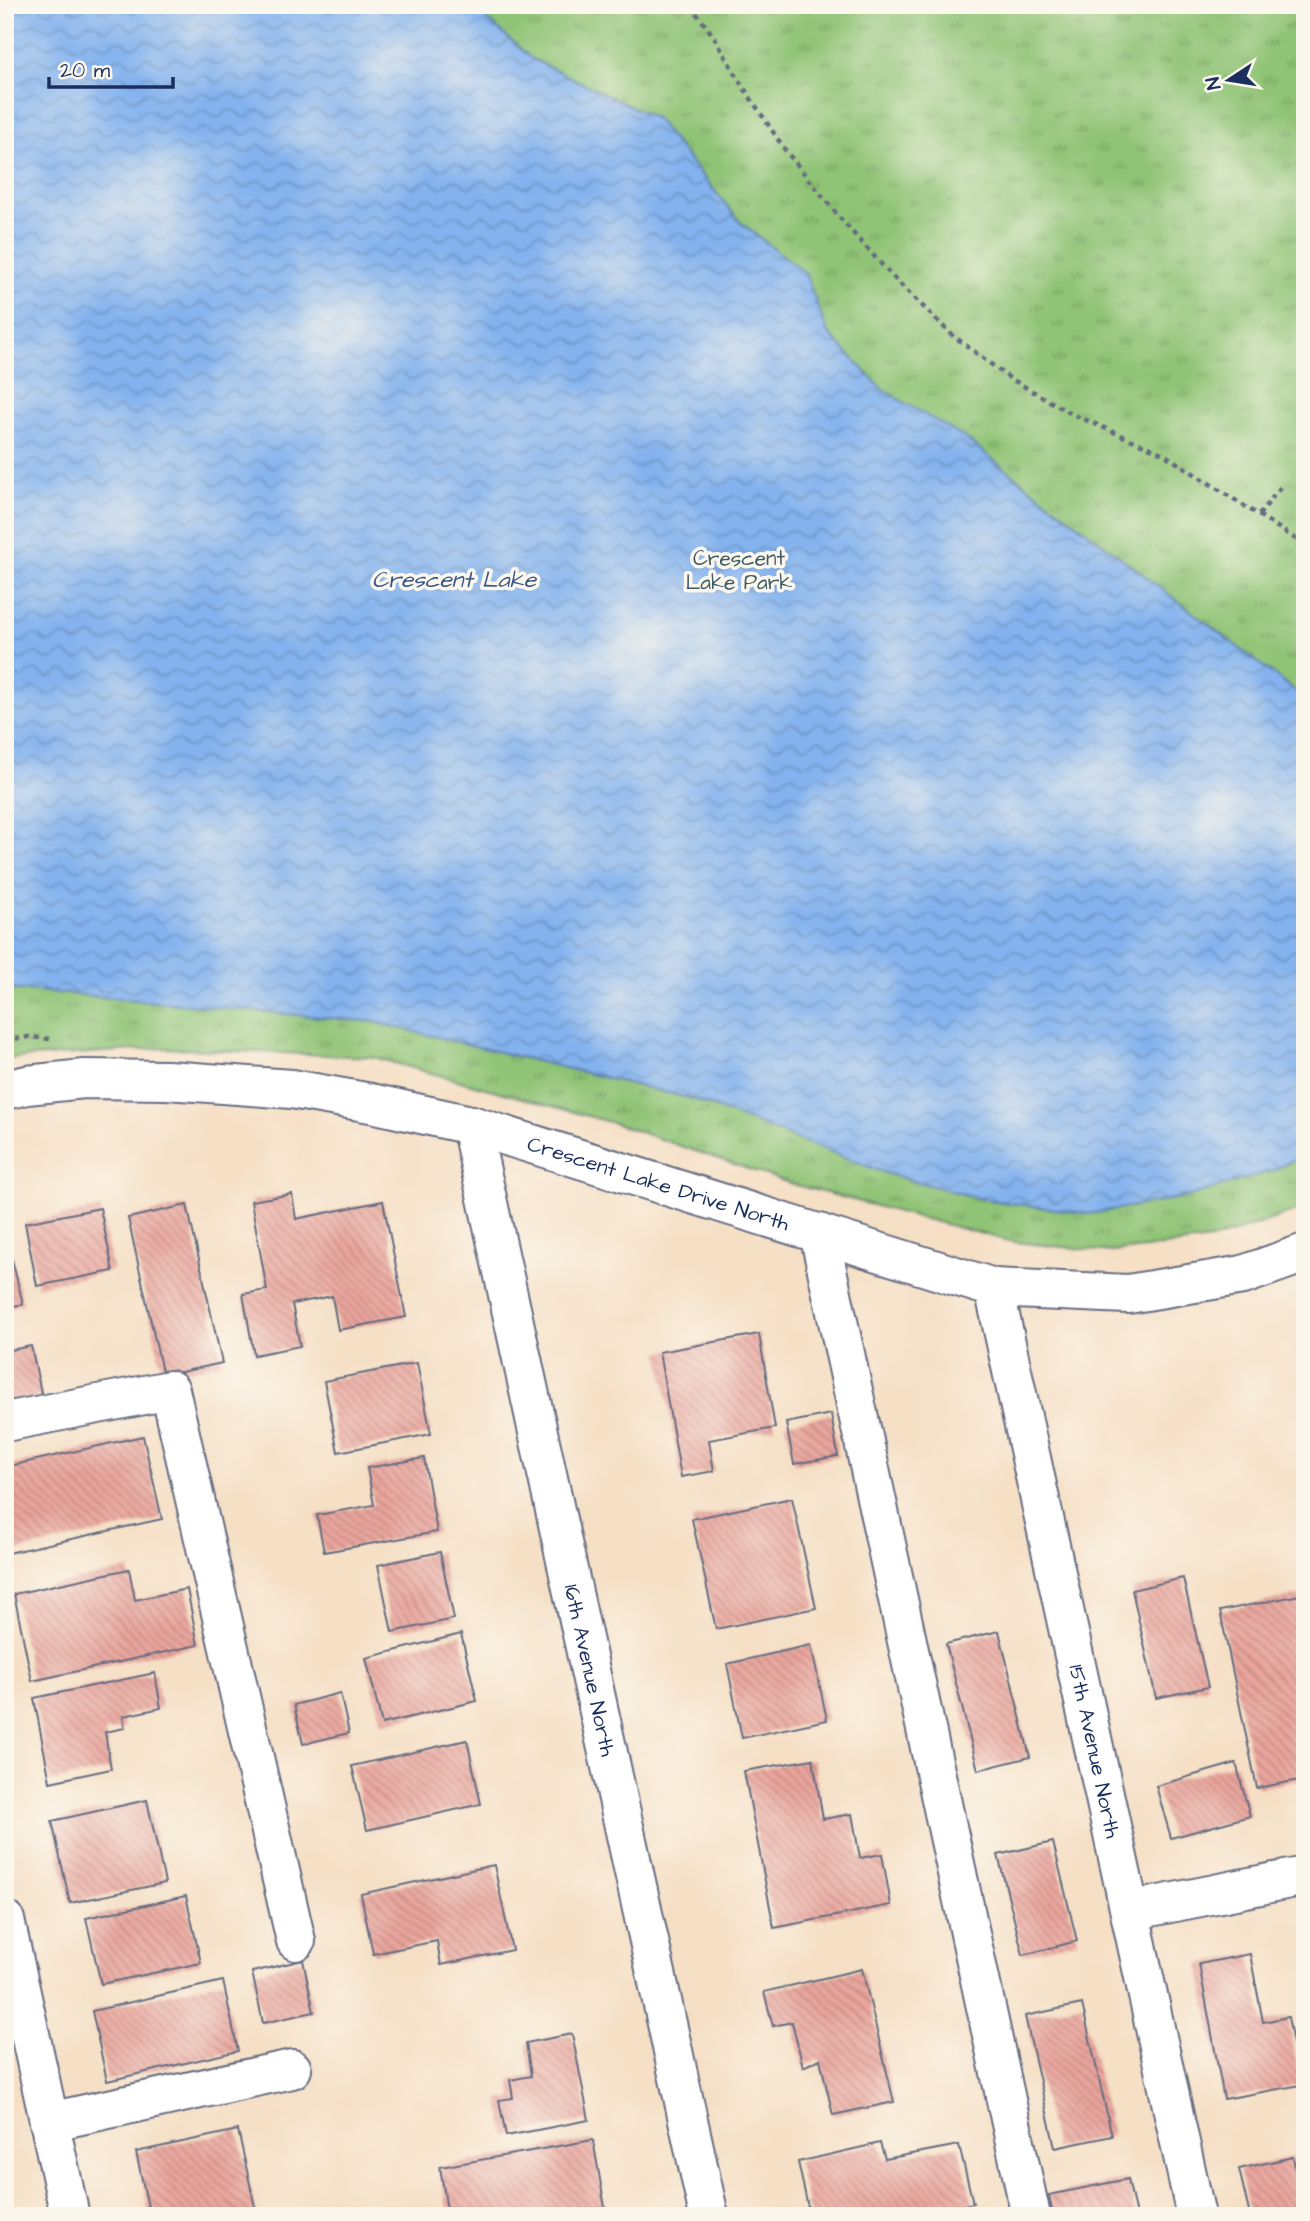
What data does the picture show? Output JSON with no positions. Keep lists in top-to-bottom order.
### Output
{
  "streets": {
    "street": ["Crescent Lake Drive North", "16th Avenue North", "15th Avenue North"]
  },
  "crossings": [
    ["Crescent Lake Drive North", "16th Avenue North"],
    ["Crescent Lake Drive North", "15th Avenue North"]
  ],
  "water": ["Crescent Lake"],
  "parks": ["Crescent Lake Park"],
  "scale_bar": "20 m",
  "north": "left"
}
